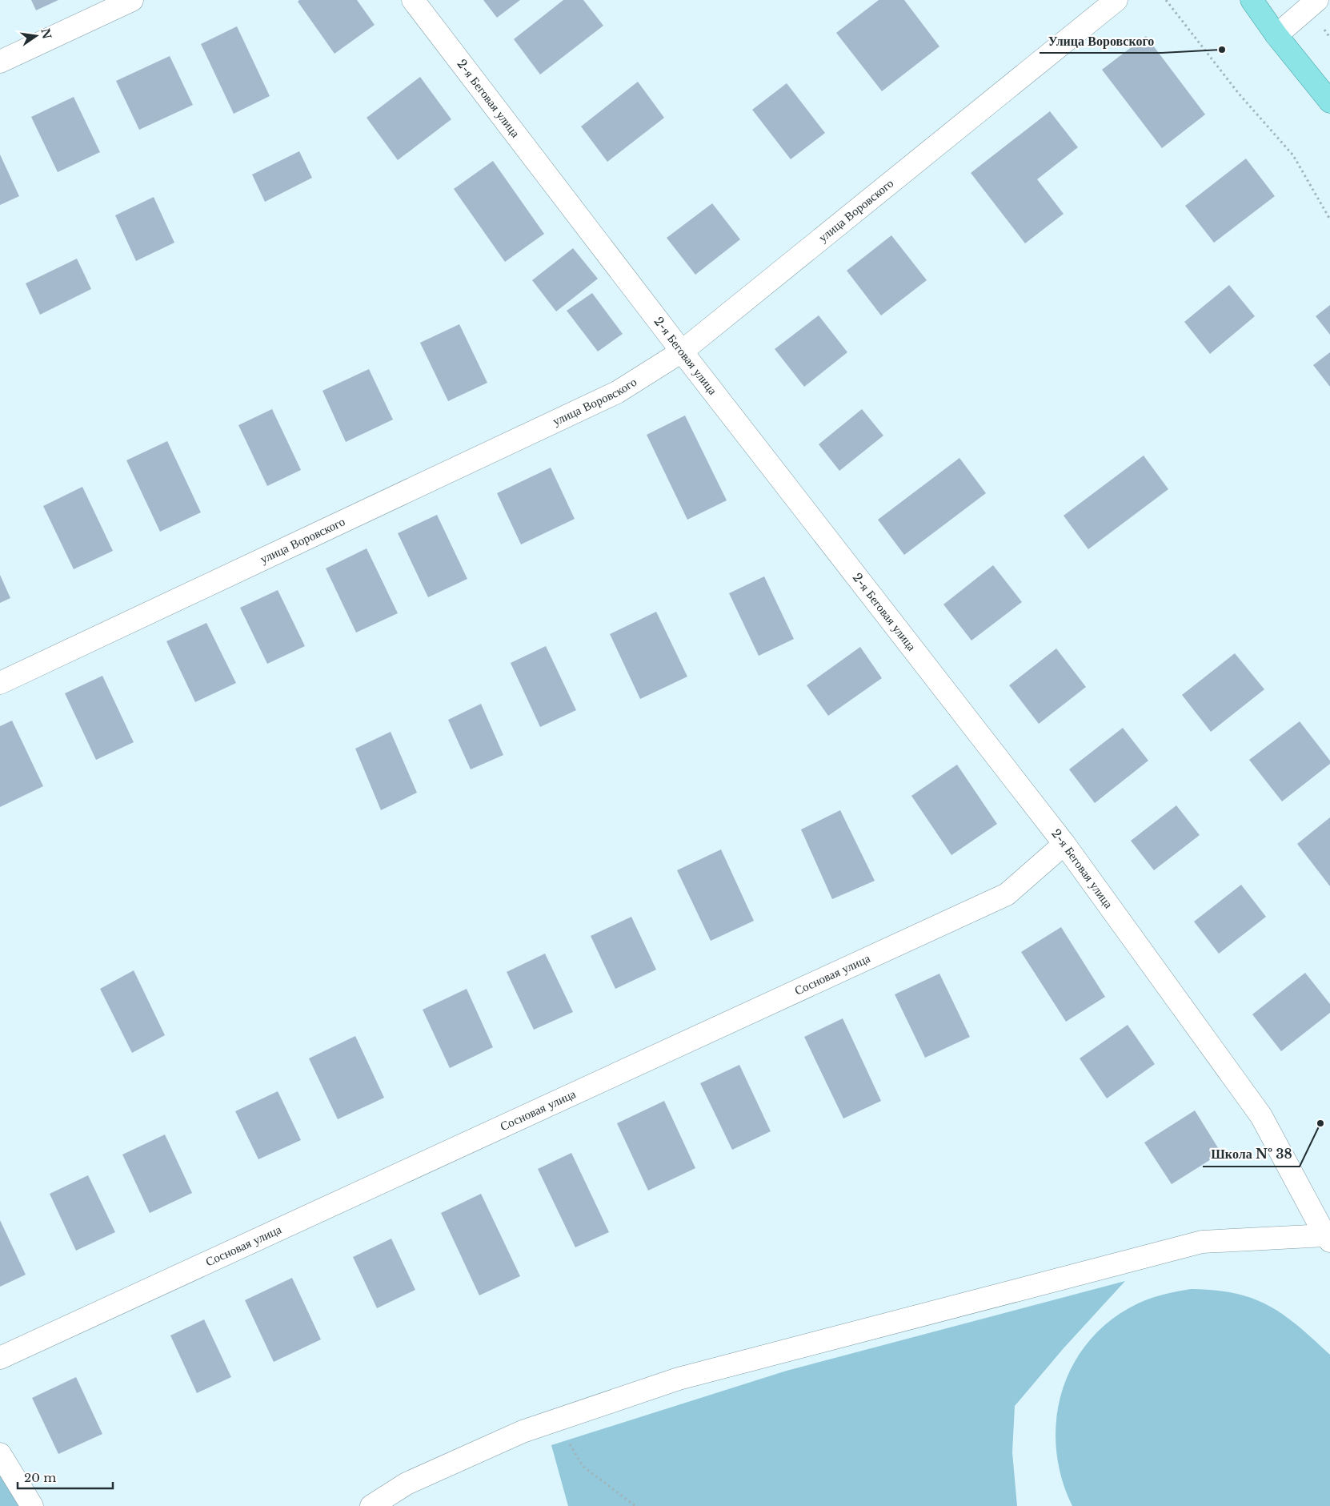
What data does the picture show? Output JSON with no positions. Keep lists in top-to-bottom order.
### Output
{
  "streets": {
    "street": ["2-я Беговая улица", "улица Воровского", "Сосновая улица"]
  },
  "crossings": [
    ["2-я Беговая улица", "улица Воровского"],
    ["2-я Беговая улица", "Сосновая улица"]
  ],
  "places": ["Улица Воровского", "Школа № 38"],
  "scale_bar": "20 m",
  "north": "right"
}
